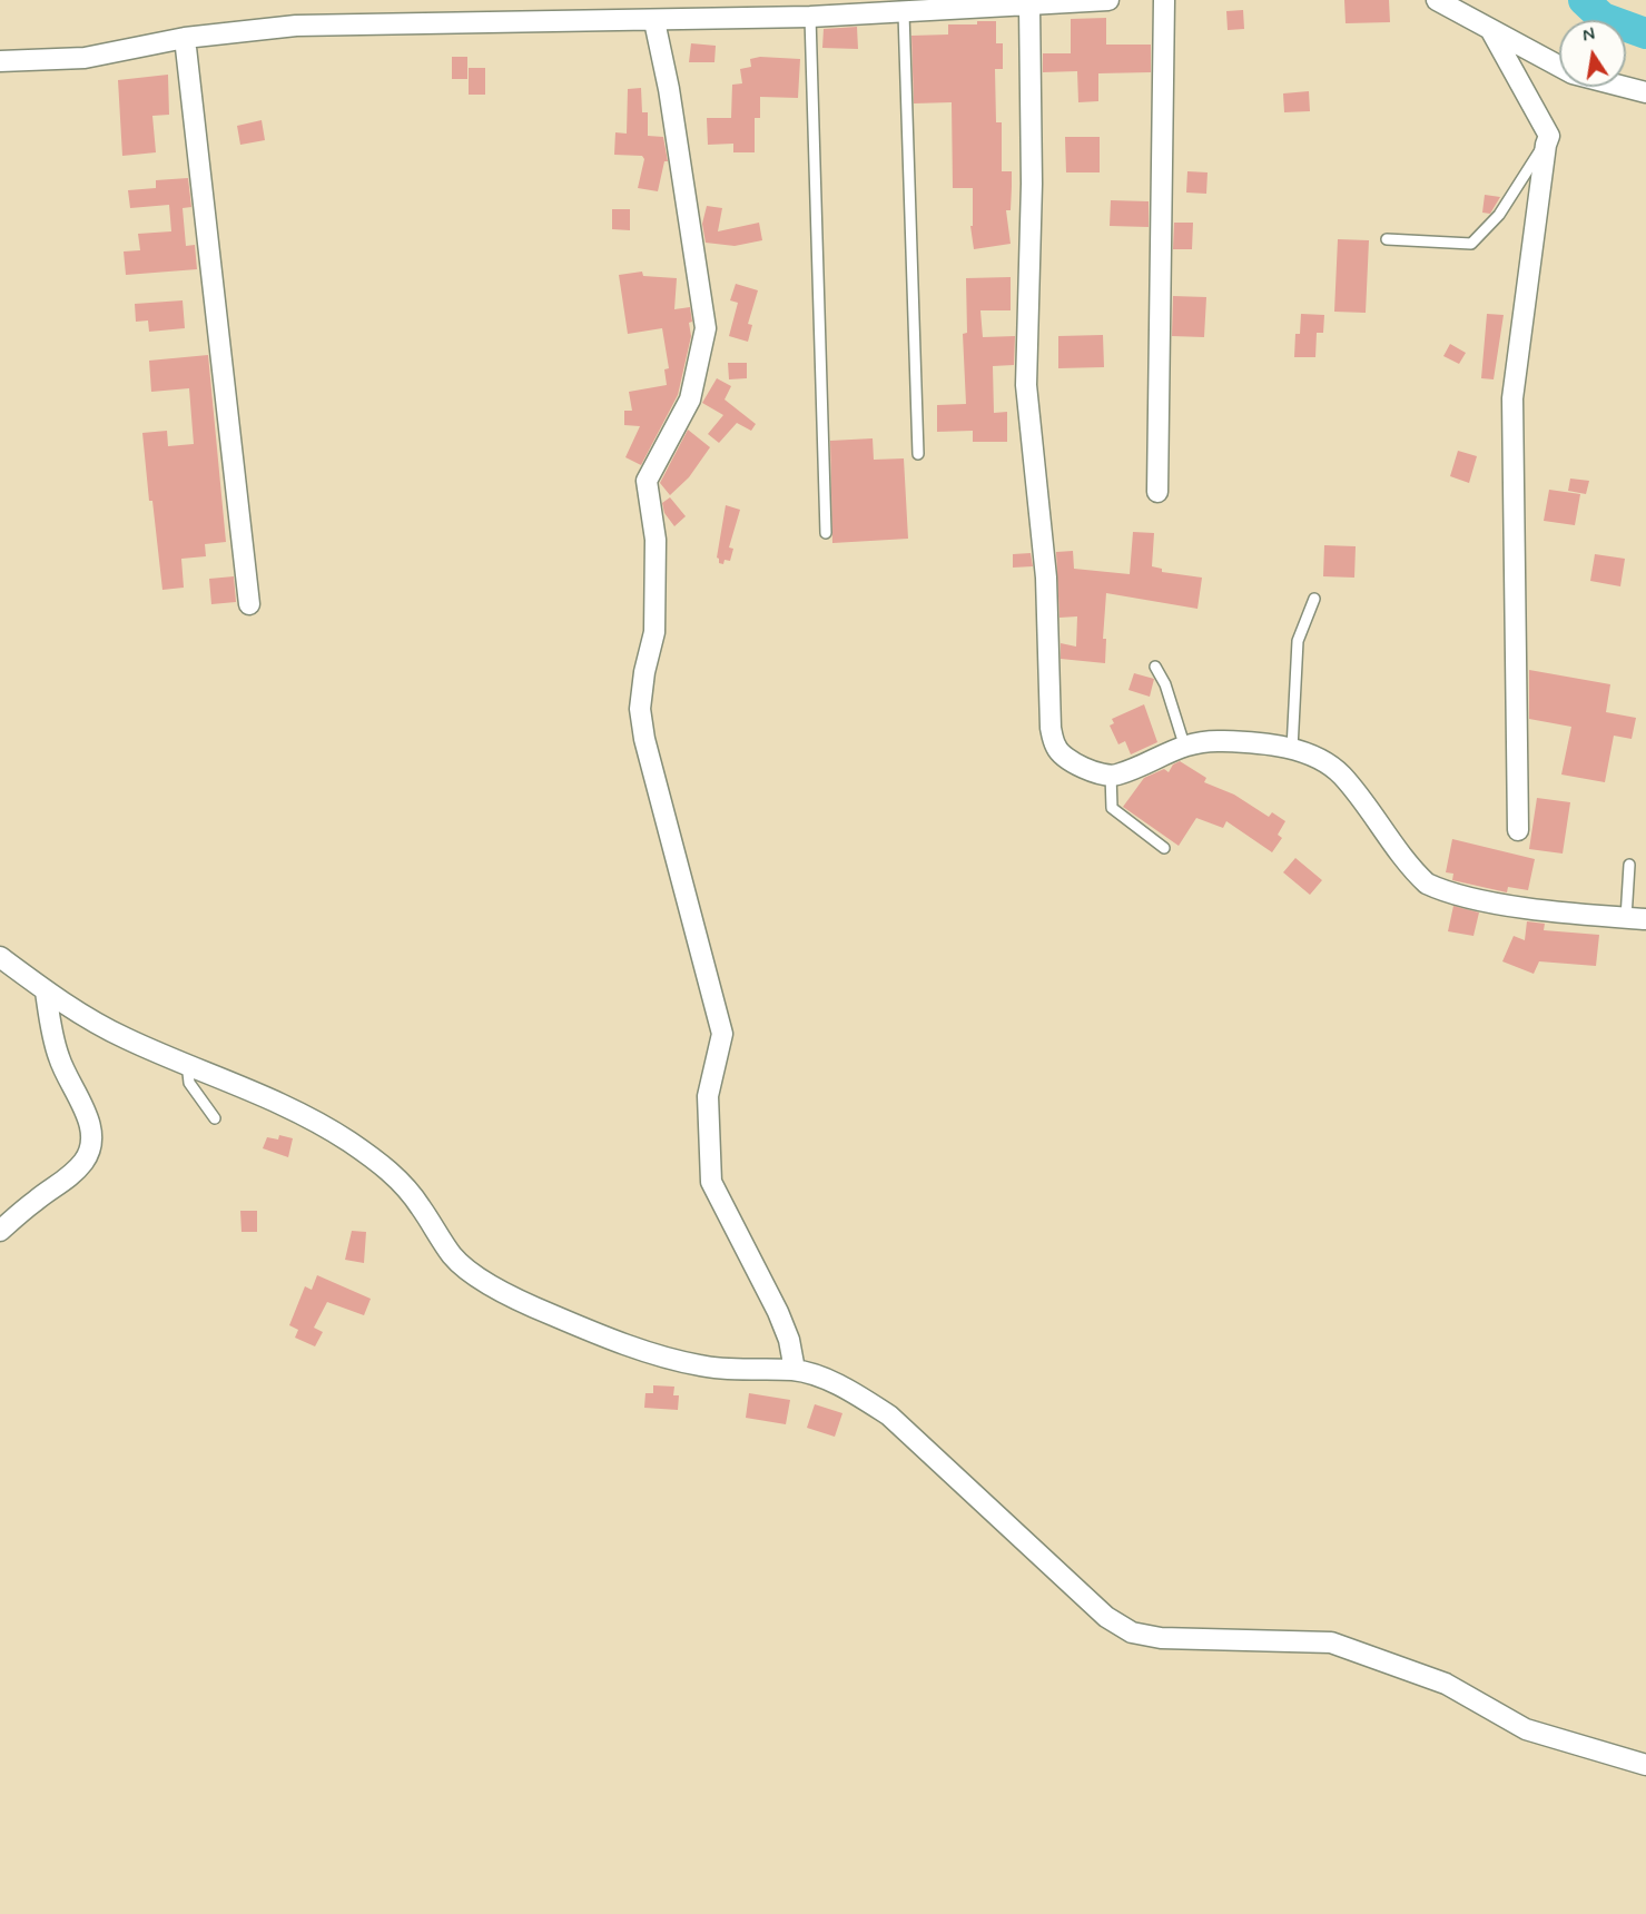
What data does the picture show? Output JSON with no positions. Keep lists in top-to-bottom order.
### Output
{
  "north": "top"
}
